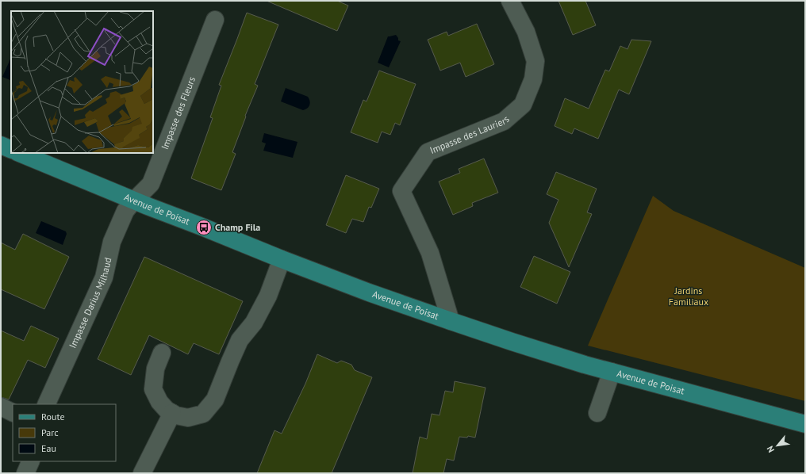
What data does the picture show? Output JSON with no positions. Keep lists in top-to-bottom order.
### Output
{
  "streets": {
    "main road": ["Avenue de Poisat"],
    "street": ["Impasse des Fleurs", "Impasse des Lauriers", "Impasse Darius Milhaud"]
  },
  "crossings": [
    ["Impasse des Fleurs", "Avenue de Poisat"],
    ["Impasse des Fleurs", "Impasse Darius Milhaud"],
    ["Impasse des Lauriers", "Avenue de Poisat"],
    ["Avenue de Poisat", "Impasse Darius Milhaud"]
  ],
  "parks": ["Jardins Familiaux"],
  "places": {
    "bus stop": ["Champ Fila"]
  },
  "legend": ["Route", "Parc", "Eau"],
  "north": "bottom left"
}
